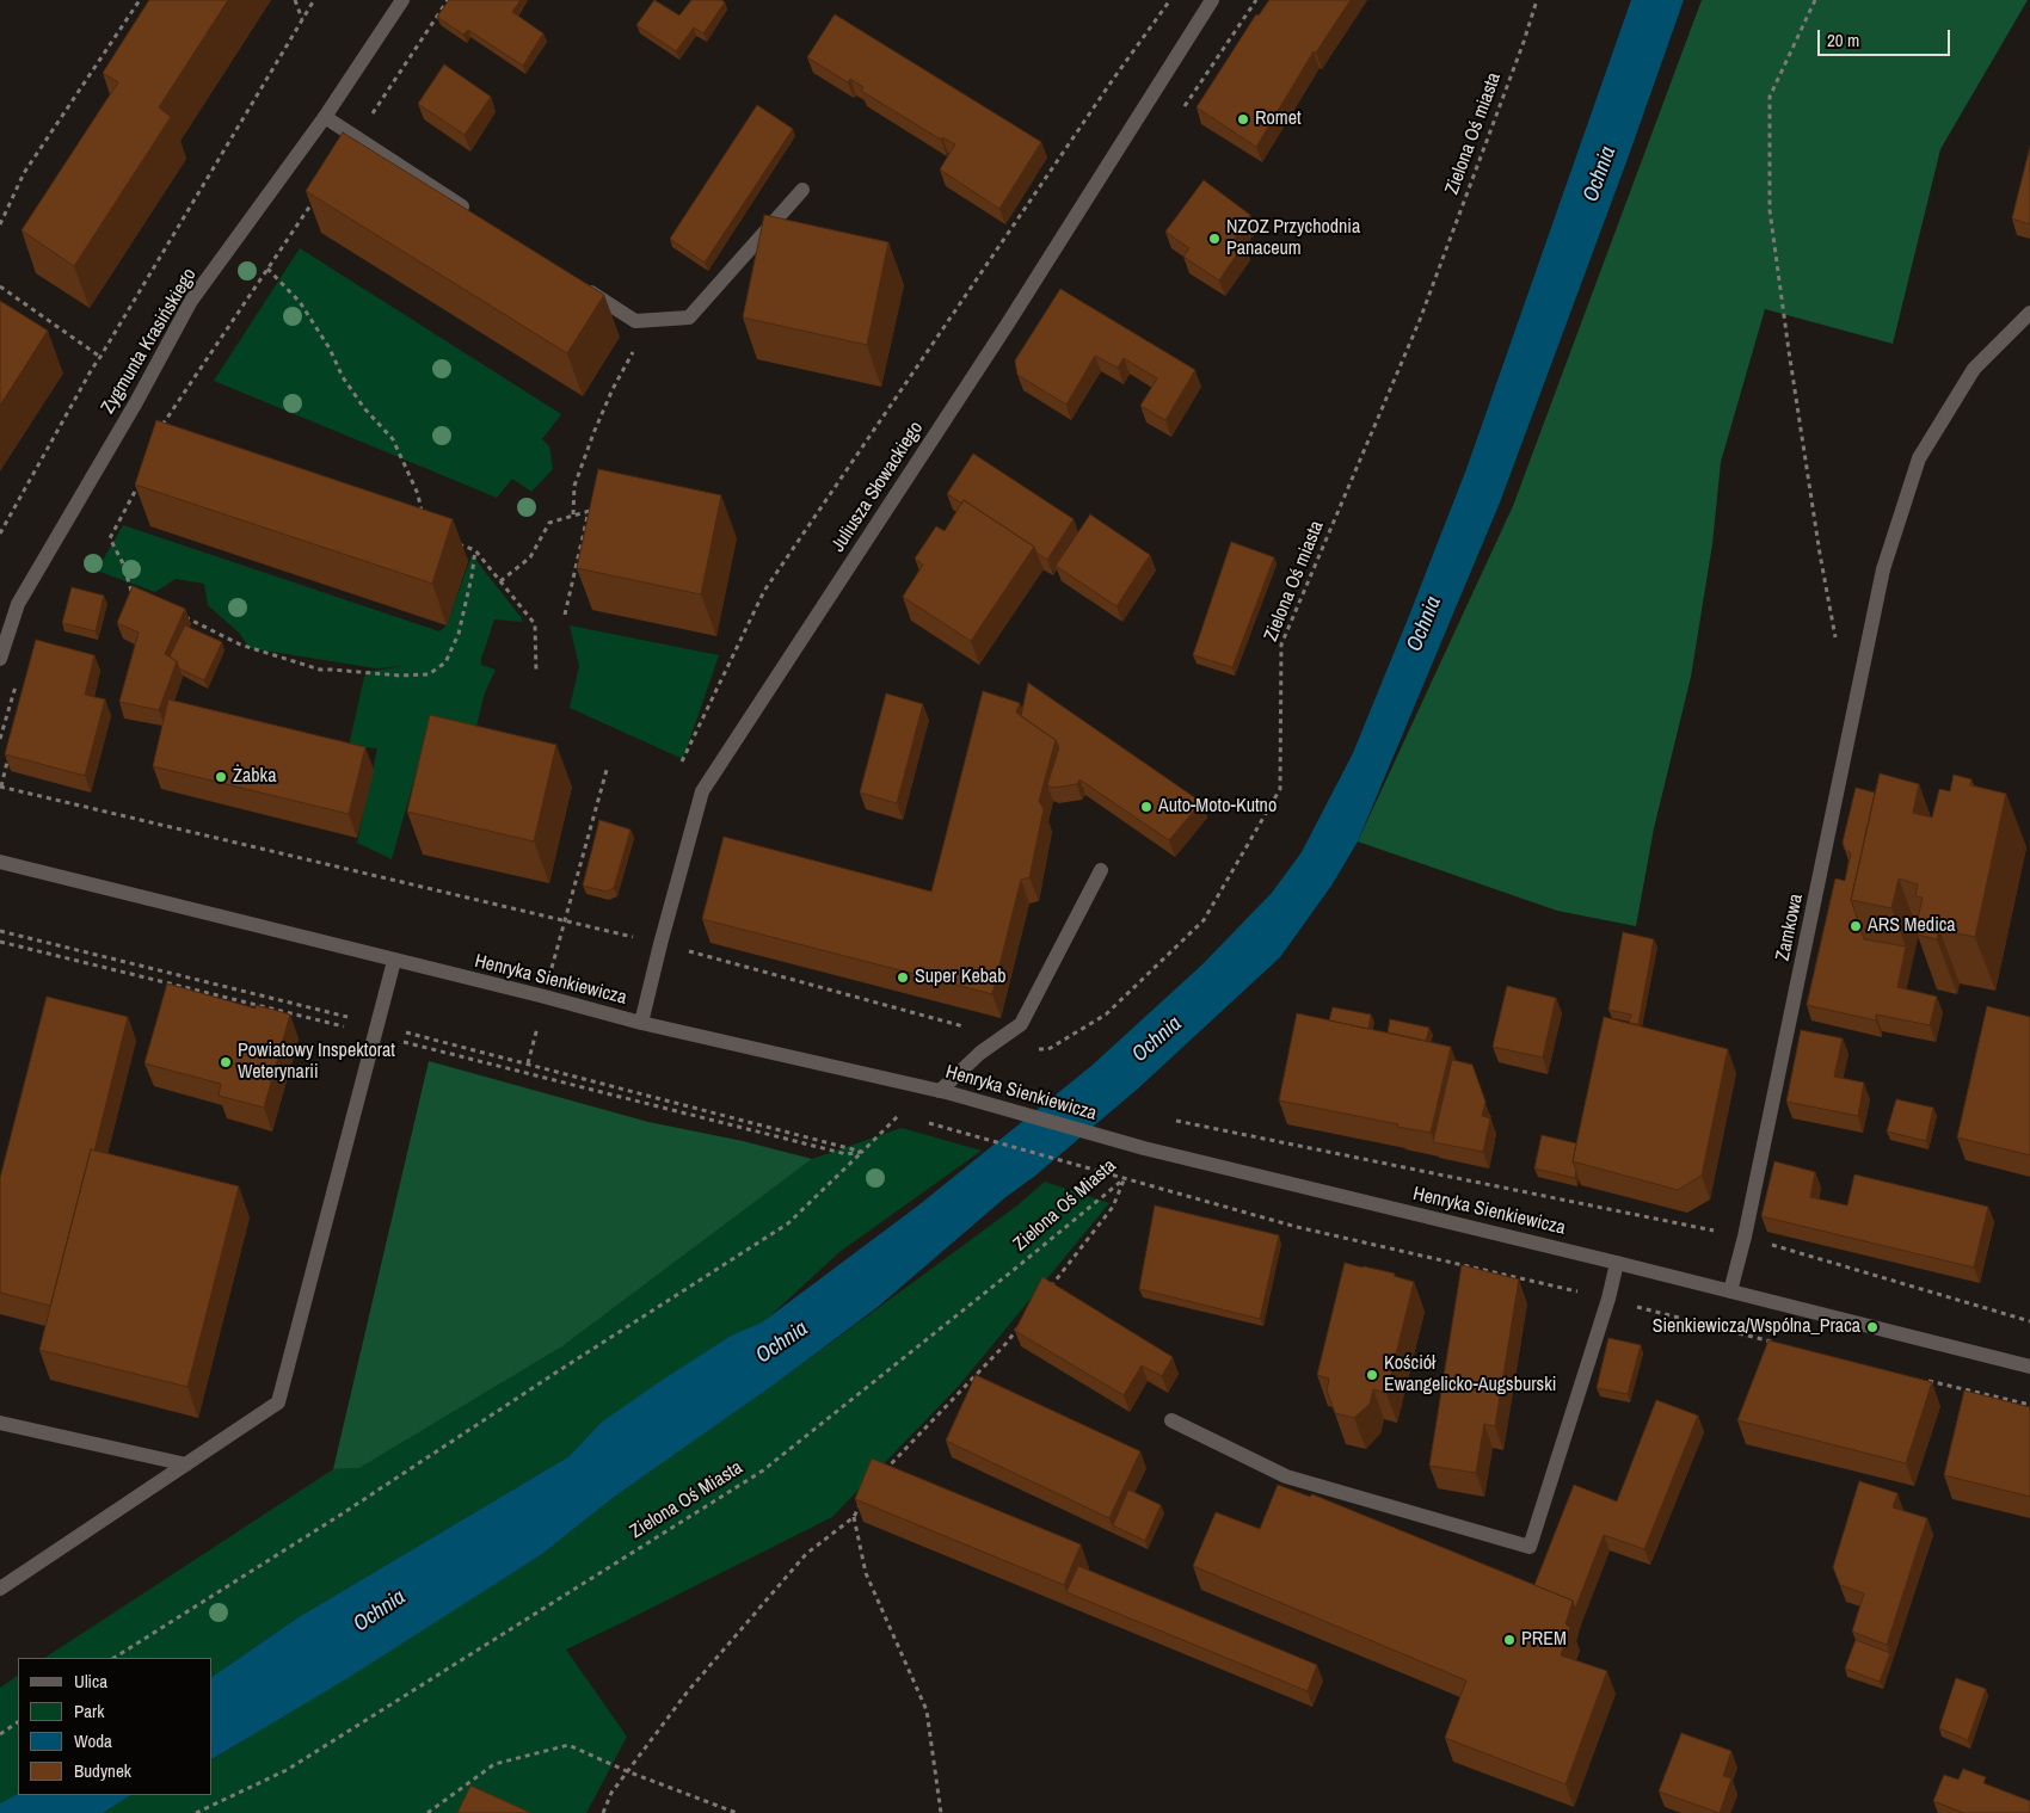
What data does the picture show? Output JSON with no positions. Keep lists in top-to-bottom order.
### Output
{
  "streets": {
    "street": [
      "Zygmunta Krasińskiego",
      "Juliusza Słowackiego",
      "Zamkowa",
      "Henryka Sienkiewicza"
    ],
    "path": ["Zielona Oś miasta", "Zielona Oś Miasta"]
  },
  "crossings": [
    ["Juliusza Słowackiego", "Henryka Sienkiewicza"],
    ["Zamkowa", "Henryka Sienkiewicza"],
    ["Henryka Sienkiewicza", "Zielona Oś Miasta"]
  ],
  "water": ["Ochnia"],
  "places": [
    "Romet",
    "NZOZ Przychodnia Panaceum",
    "Żabka",
    "Auto-Moto-Kutno",
    "ARS Medica",
    "Super Kebab",
    "Powiatowy Inspektorat Weterynarii",
    "Sienkiewicza/Wspólna_Praca",
    "Kościół Ewangelicko-Augsburski",
    "PREM"
  ],
  "legend": [
    "Ulica",
    "Park",
    "Woda",
    "Budynek"
  ],
  "scale_bar": "20 m"
}
